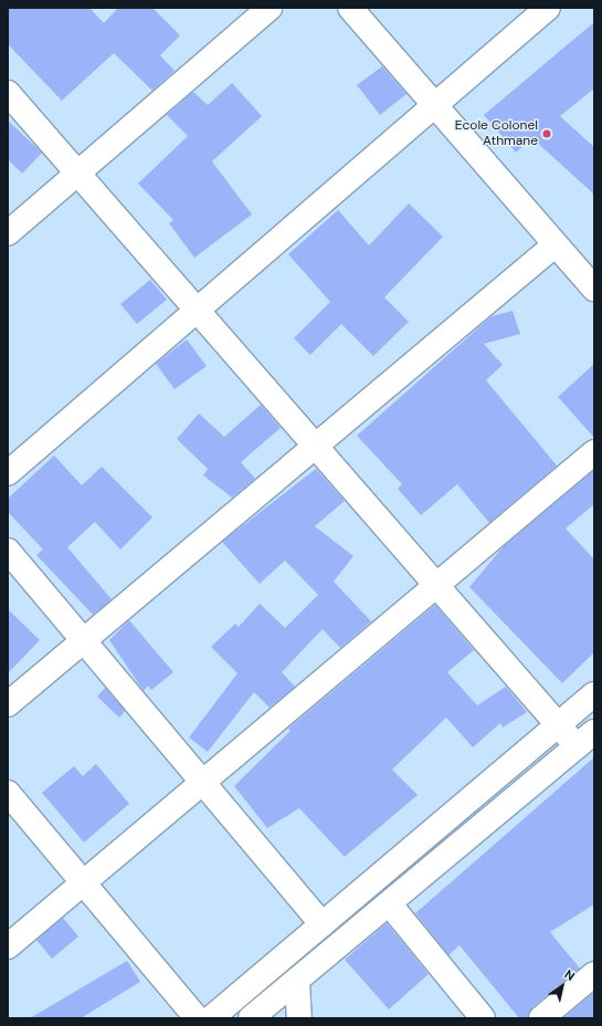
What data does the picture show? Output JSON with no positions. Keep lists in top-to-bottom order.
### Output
{
  "places": ["Ecole Colonel Athmane"],
  "north": "top right"
}
